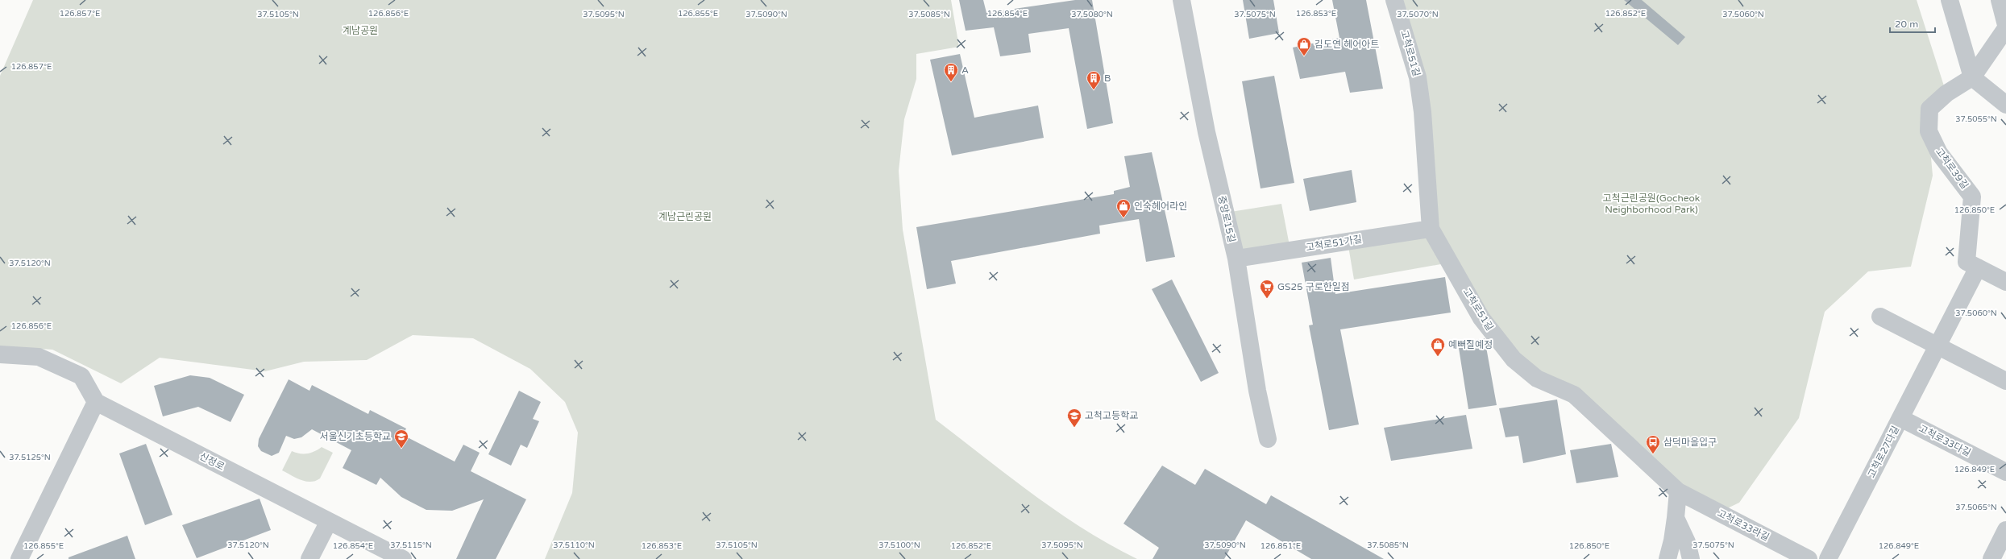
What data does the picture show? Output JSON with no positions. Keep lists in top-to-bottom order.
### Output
{
  "streets": {
    "street": [
      "고척로51길",
      "고척로39길",
      "중앙로15길",
      "고척로51가길",
      "고척로33다길",
      "고척로27다길",
      "신정로",
      "고척로33라길"
    ]
  },
  "crossings": [
    ["고척로51길", "고척로51가길"],
    ["고척로51길", "고척로33라길"],
    ["고척로39길", "고척로27다길"],
    ["중앙로15길", "고척로51가길"],
    ["고척로33다길", "고척로27다길"]
  ],
  "parks": ["계남공원", "고척근린공원(Gocheok Neighborhood Park)", "계남근린공원"],
  "places": {
    "shop": ["김도연 헤어아트", "인숙헤어라인", "예뻐질예정"],
    "building": ["A", "B"],
    "supermarket": ["GS25 구로한일점"],
    "school or university": ["고척고등학교", "서울신기초등학교"],
    "bus stop": ["삼덕마을입구"]
  },
  "scale_bar": "20 m",
  "coordinates": [
    "126.857°E",
    "126.856°E",
    "126.855°E",
    "126.854°E",
    "126.853°E",
    "126.852°E",
    "37.5105°N",
    "37.5095°N",
    "37.5090°N",
    "37.5085°N",
    "37.5080°N",
    "37.5075°N",
    "37.5070°N",
    "37.5060°N",
    "37.5055°N",
    "126.850°E",
    "37.5120°N",
    "37.5125°N",
    "126.849°E",
    "37.5065°N",
    "37.5115°N",
    "37.5110°N",
    "37.5100°N",
    "126.851°E"
  ]
}
